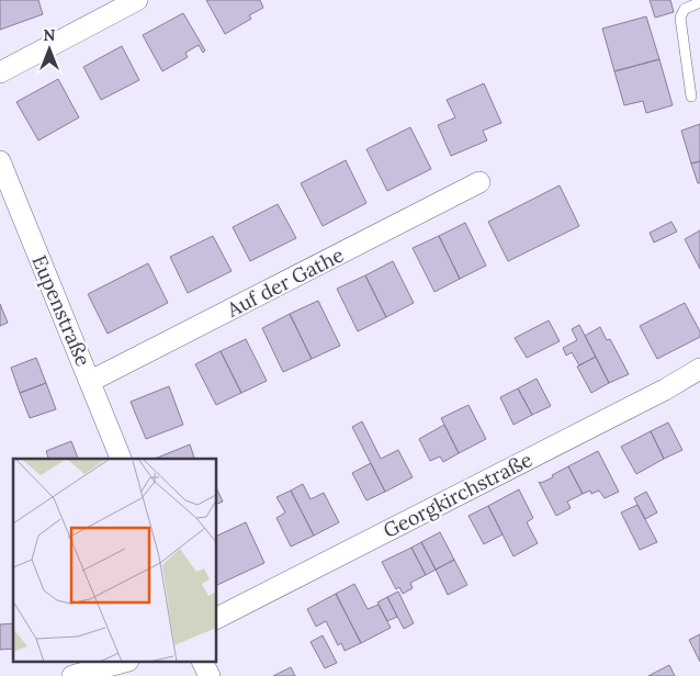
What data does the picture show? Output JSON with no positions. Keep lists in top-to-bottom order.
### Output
{
  "streets": {
    "street": ["Auf der Gathe", "Eupenstraße", "Georgkirchstraße"]
  },
  "crossings": [
    ["Auf der Gathe", "Eupenstraße"]
  ],
  "north": "top"
}
